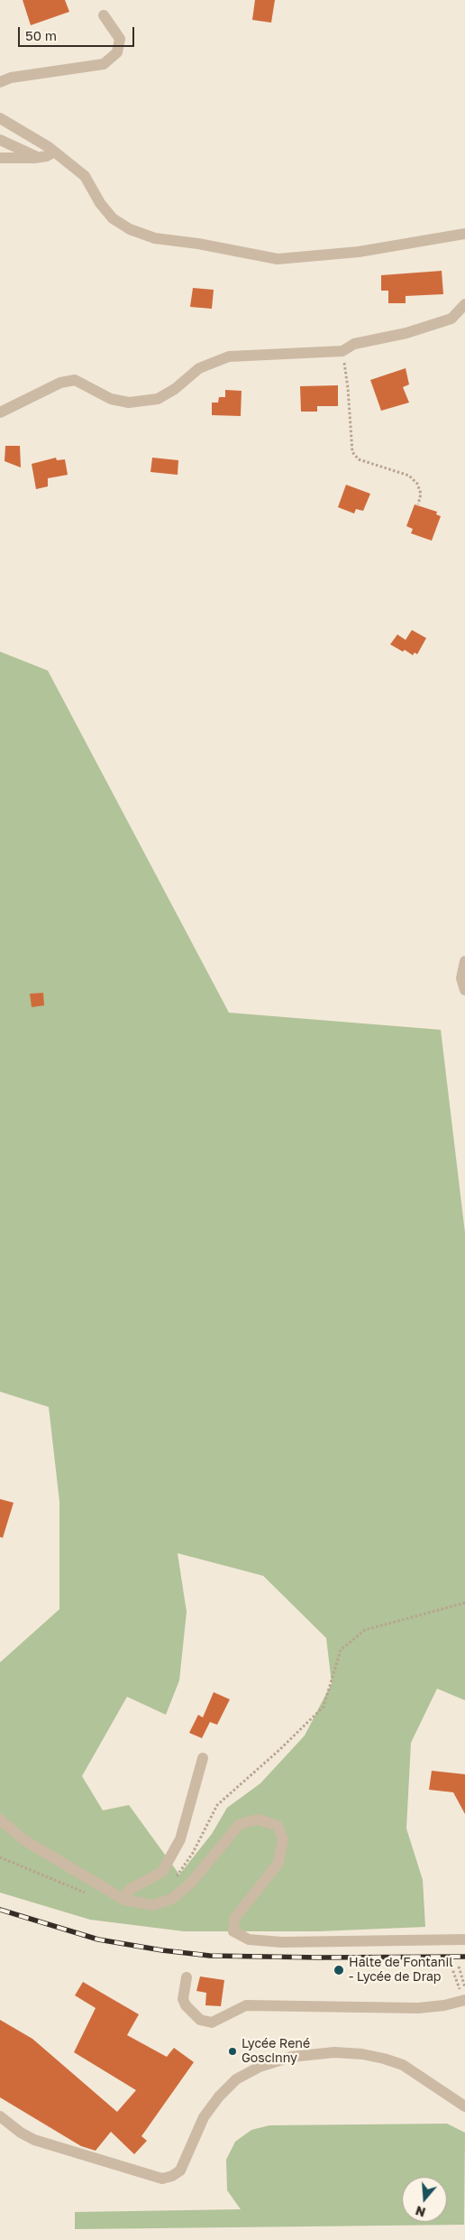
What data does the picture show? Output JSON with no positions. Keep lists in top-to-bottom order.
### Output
{
  "places": ["Halte de Fontanil - Lycée de Drap", "Lycée René Goscinny"],
  "scale_bar": "50 m",
  "north": "bottom"
}
